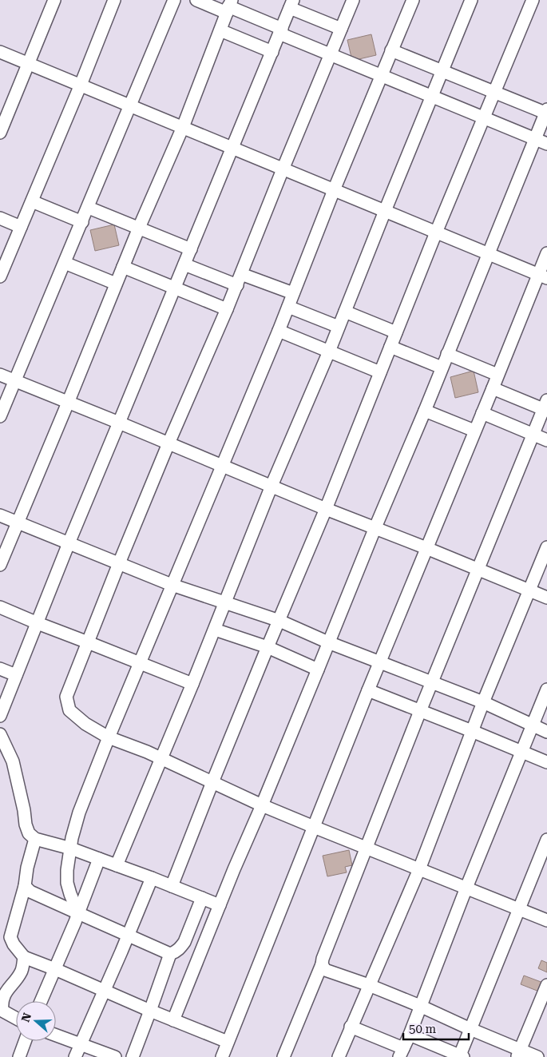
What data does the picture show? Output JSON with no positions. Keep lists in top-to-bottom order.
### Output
{
  "scale_bar": "50 m",
  "north": "left"
}
